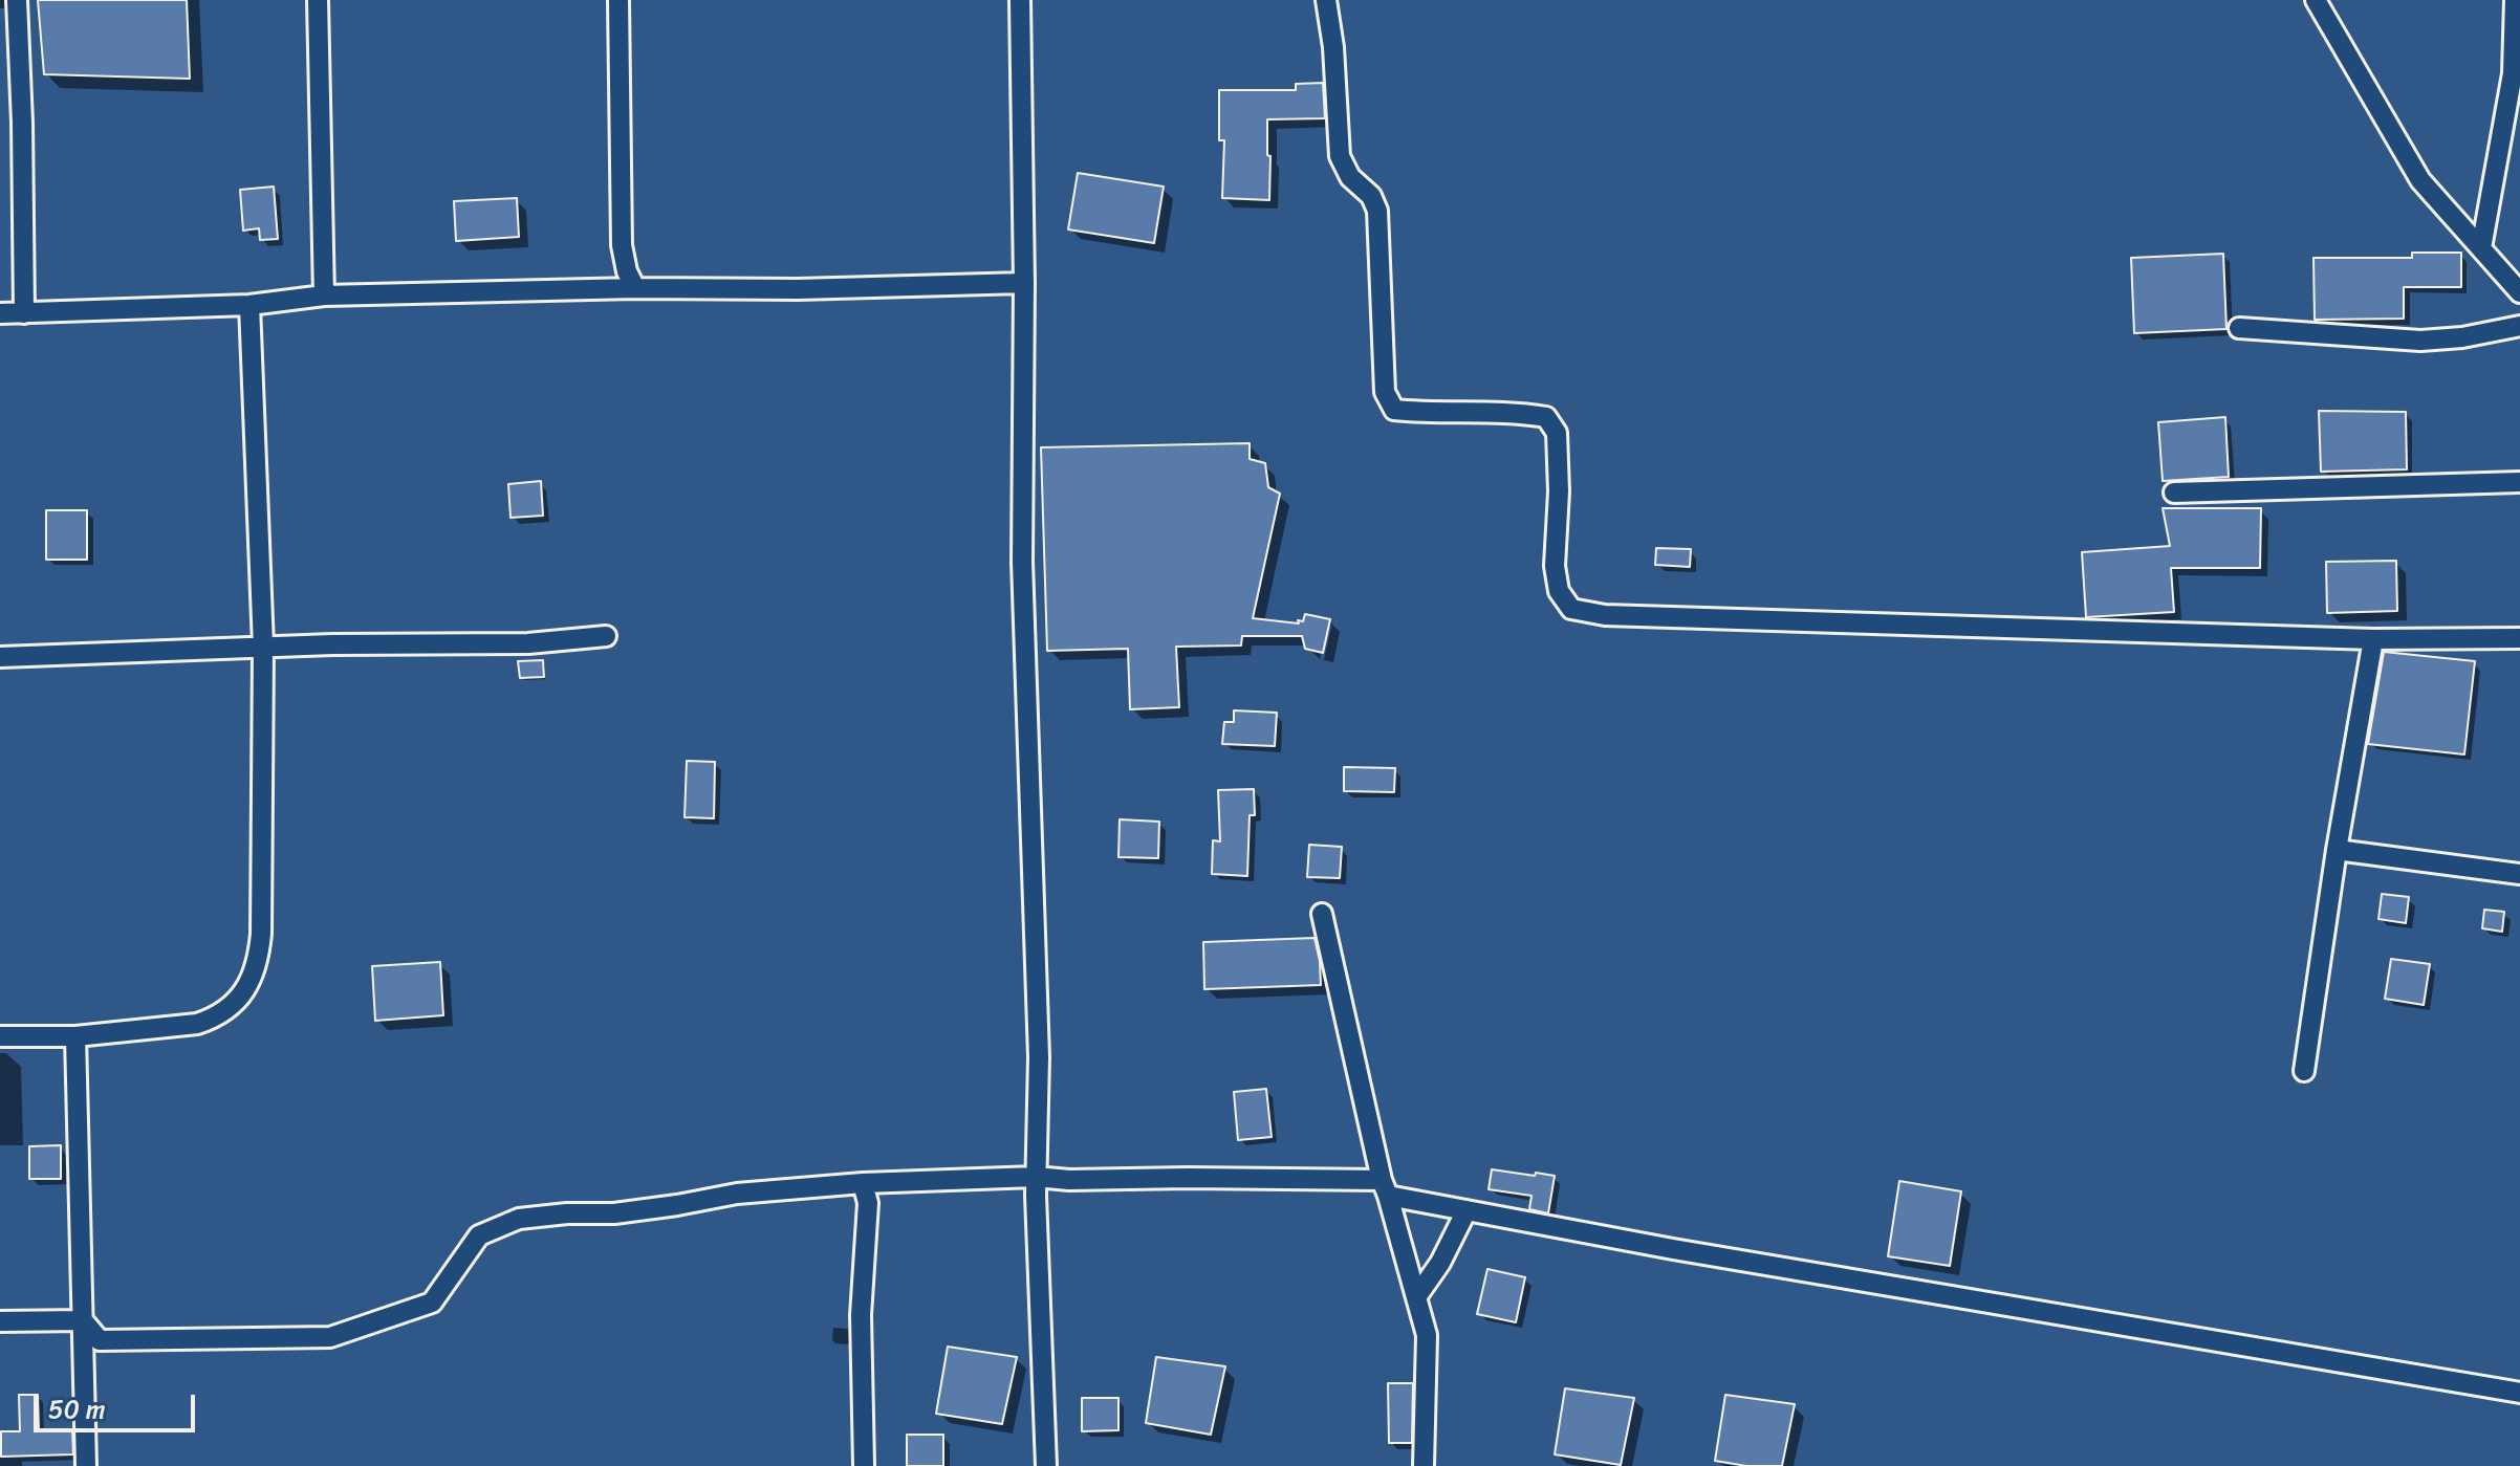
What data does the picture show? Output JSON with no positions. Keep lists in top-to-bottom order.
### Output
{
  "scale_bar": "50 m"
}
